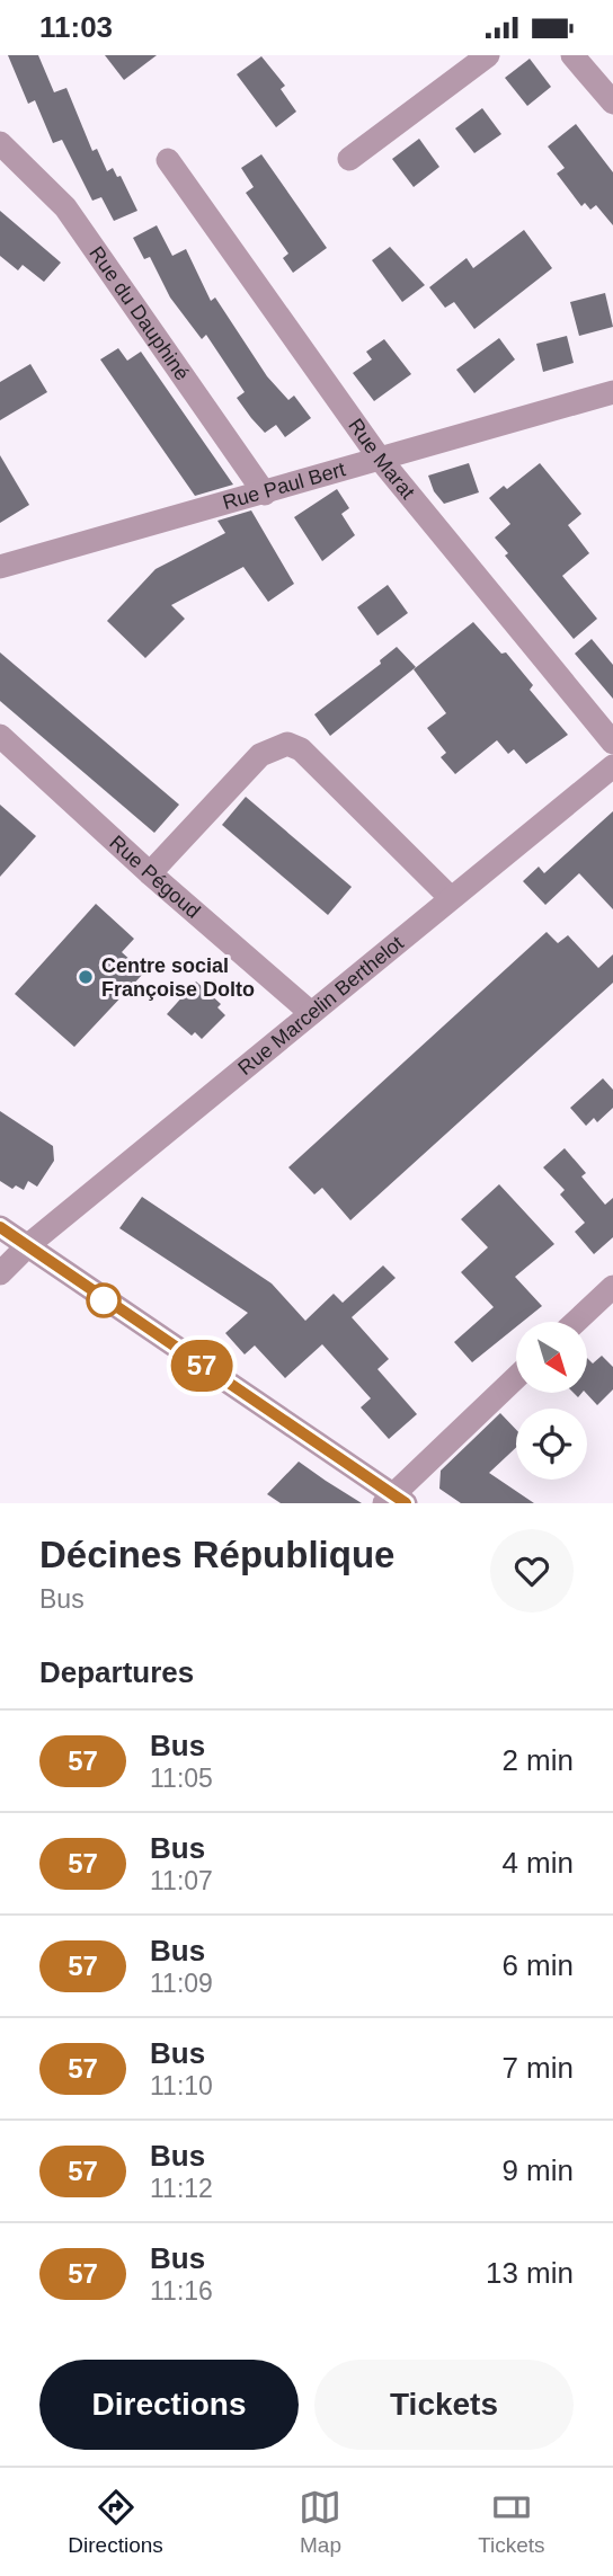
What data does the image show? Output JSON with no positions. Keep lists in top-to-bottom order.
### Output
{
  "streets": {
    "street": [
      "Rue du Dauphiné",
      "Rue Marat",
      "Rue Paul Bert",
      "Rue Pégoud",
      "Rue Marcelin Berthelot"
    ]
  },
  "crossings": [
    ["Rue du Dauphiné", "Rue Paul Bert"],
    ["Rue Marat", "Rue Paul Bert"],
    ["Rue Pégoud", "Rue Marcelin Berthelot"]
  ],
  "places": ["Centre social Françoise Dolto"],
  "lines": ["bus line 57"],
  "north": "bottom right",
  "page": {
    "status": "11:03",
    "on_map": "57",
    "heading": [
      ["Décines République", "Bus"],
      "Departures"
    ],
    "list": [
      {
        "mark": "57",
        "name": "Bus",
        "note": "11:05",
        "value": "2 min"
      },
      {
        "mark": "57",
        "name": "Bus",
        "note": "11:07",
        "value": "4 min"
      },
      {
        "mark": "57",
        "name": "Bus",
        "note": "11:09",
        "value": "6 min"
      },
      {
        "mark": "57",
        "name": "Bus",
        "note": "11:10",
        "value": "7 min"
      },
      {
        "mark": "57",
        "name": "Bus",
        "note": "11:12",
        "value": "9 min"
      },
      {
        "mark": "57",
        "name": "Bus",
        "note": "11:16",
        "value": "13 min"
      }
    ],
    "buttons": ["Directions", "Tickets"],
    "tabs": ["Directions", "Map", "Tickets"]
  }
}
